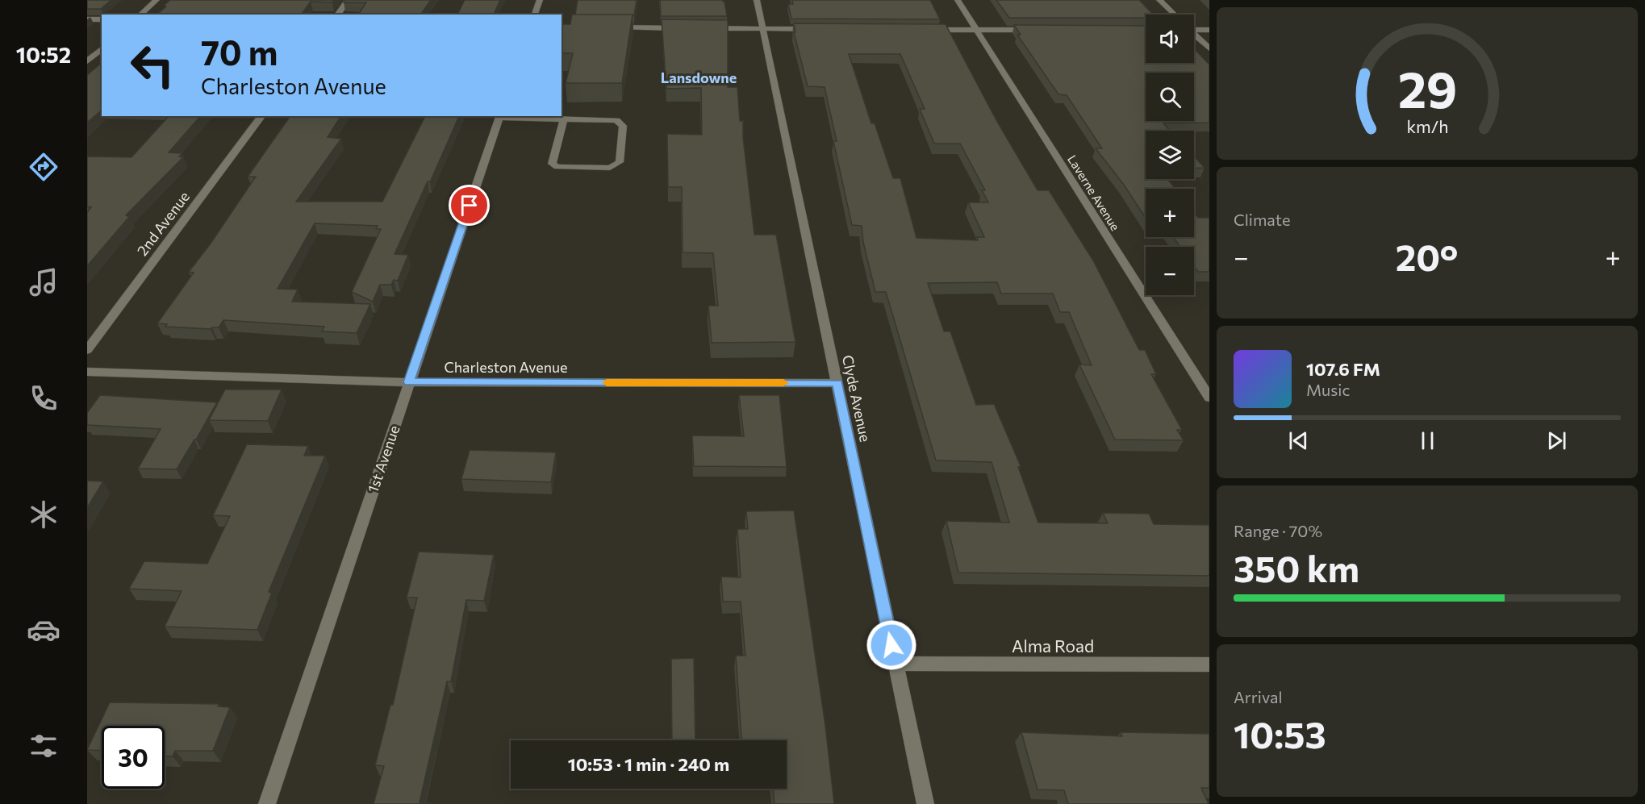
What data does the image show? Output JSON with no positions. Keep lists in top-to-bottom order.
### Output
{
  "streets": {
    "street": [
      "Laverne Avenue",
      "2nd Avenue",
      "Charleston Avenue",
      "Clyde Avenue",
      "1st Avenue",
      "Alma Road"
    ]
  },
  "crossings": [
    ["Charleston Avenue", "Clyde Avenue"],
    ["Charleston Avenue", "1st Avenue"],
    ["Clyde Avenue", "Alma Road"]
  ],
  "districts": ["Lansdowne"],
  "page": {
    "tabs": "10:52",
    "map_buttons": ["+", "−"],
    "turn": ["70 m", "Charleston Avenue"],
    "tile": [
      "Climate",
      ["Range · 70%", "350 km"],
      ["Arrival", "10:53"]
    ],
    "heat": ["−", "20°", "+"],
    "song": ["107.6 FM", "Music"],
    "limit": "30",
    "trip": "10:53 · 1 min · 240 m",
    "gauge": ["29", "km/h"]
  }
}
